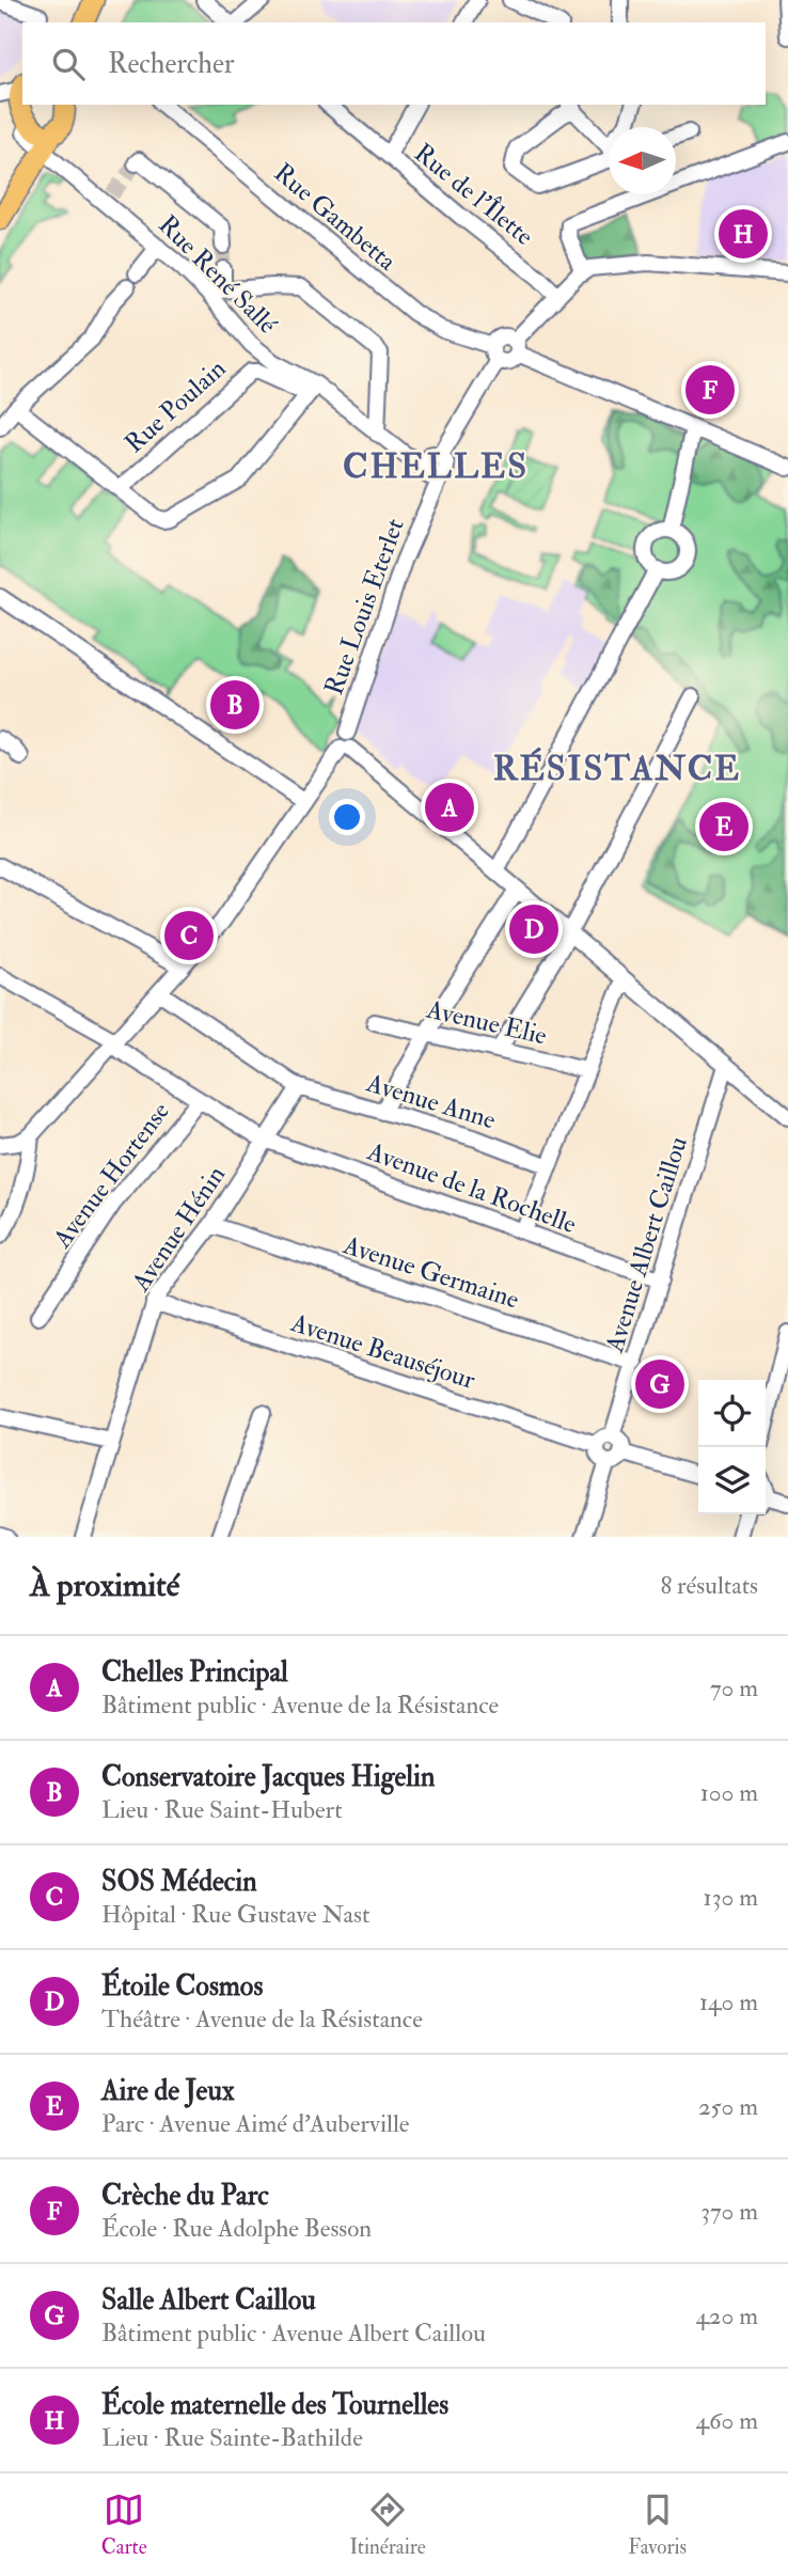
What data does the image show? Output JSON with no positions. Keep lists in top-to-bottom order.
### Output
{
  "streets": {
    "street": [
      "Rue de l'Îlette",
      "Rue Gambetta",
      "Rue René Sallé",
      "Rue Poulain",
      "Rue Louis Eterlet",
      "Avenue Elie",
      "Avenue Anne",
      "Avenue Hortense",
      "Avenue de la Rochelle",
      "Avenue Hénin",
      "Avenue Albert Caillou",
      "Avenue Germaine",
      "Avenue Beauséjour"
    ]
  },
  "crossings": [
    ["Rue René Sallé", "Rue Poulain"],
    ["Rue René Sallé", "Rue Louis Eterlet"],
    ["Rue Louis Eterlet", "Avenue Anne"],
    ["Rue Louis Eterlet", "Avenue de la Rochelle"],
    ["Avenue Anne", "Avenue Hénin"],
    ["Avenue Hortense", "Avenue de la Rochelle"],
    ["Avenue de la Rochelle", "Avenue Hénin"],
    ["Avenue de la Rochelle", "Avenue Albert Caillou"],
    ["Avenue Hénin", "Avenue Germaine"],
    ["Avenue Hénin", "Avenue Beauséjour"],
    ["Avenue Albert Caillou", "Avenue Germaine"],
    ["Avenue Albert Caillou", "Avenue Beauséjour"]
  ],
  "districts": ["CHELLES", "RÉSISTANCE"],
  "north": "left",
  "page": {
    "search": "Rechercher",
    "pins": [
      "H",
      "F",
      "B",
      "A",
      "E",
      "D",
      "C",
      "G"
    ],
    "heading": ["À proximité", "8 résultats"],
    "list": [
      {
        "mark": "A",
        "name": "Chelles Principal",
        "note": "Bâtiment public · Avenue de la Résistance",
        "value": "70 m"
      },
      {
        "mark": "B",
        "name": "Conservatoire Jacques Higelin",
        "note": "Lieu · Rue Saint-Hubert",
        "value": "100 m"
      },
      {
        "mark": "C",
        "name": "SOS Médecin",
        "note": "Hôpital · Rue Gustave Nast",
        "value": "130 m"
      },
      {
        "mark": "D",
        "name": "Étoile Cosmos",
        "note": "Théâtre · Avenue de la Résistance",
        "value": "140 m"
      },
      {
        "mark": "E",
        "name": "Aire de Jeux",
        "note": "Parc · Avenue Aimé d'Auberville",
        "value": "250 m"
      },
      {
        "mark": "F",
        "name": "Crèche du Parc",
        "note": "École · Rue Adolphe Besson",
        "value": "370 m"
      },
      {
        "mark": "G",
        "name": "Salle Albert Caillou",
        "note": "Bâtiment public · Avenue Albert Caillou",
        "value": "420 m"
      },
      {
        "mark": "H",
        "name": "École maternelle des Tournelles",
        "note": "Lieu · Rue Sainte-Bathilde",
        "value": "460 m"
      }
    ],
    "nav": ["Carte", "Itinéraire", "Favoris"]
  }
}
